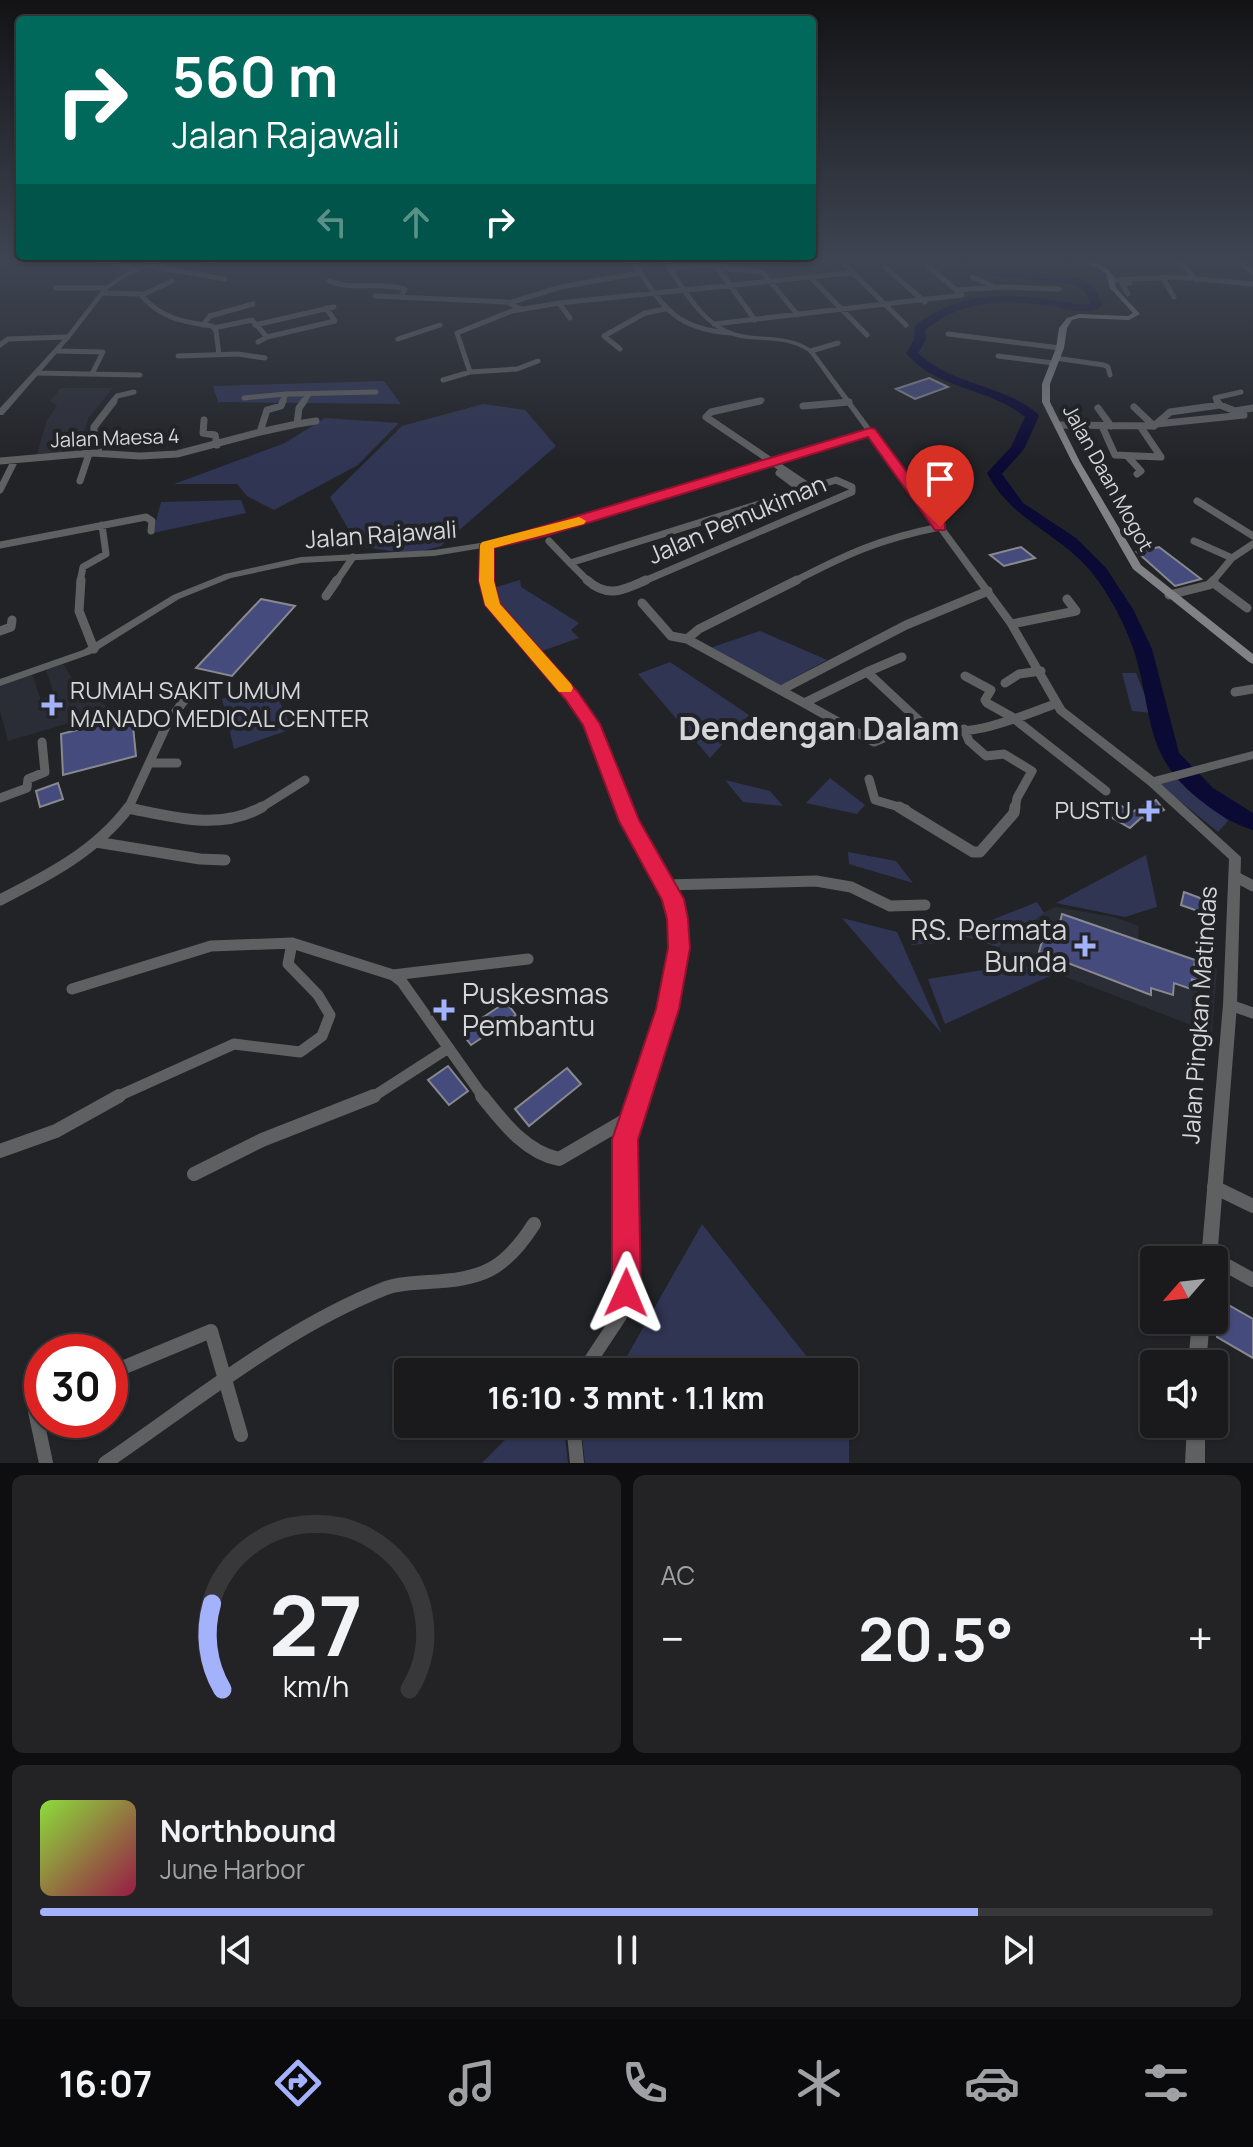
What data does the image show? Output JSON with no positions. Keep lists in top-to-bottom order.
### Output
{
  "streets": {
    "main road": ["Jalan Daan Mogot"],
    "street": [
      "Jalan Maesa 4",
      "Jalan Pemukiman",
      "Jalan Rajawali",
      "Jalan Pingkan Matindas"
    ]
  },
  "crossings": [
    ["Jalan Rajawali", "Jalan Pingkan Matindas"]
  ],
  "districts": ["Dendengan Dalam"],
  "places": {
    "health": [
      "RUMAH SAKIT UMUM MANADO MEDICAL CENTER",
      "PUSTU",
      "RS. Permata Bunda",
      "Puskesmas Pembantu"
    ]
  },
  "north": "bottom left",
  "page": {
    "turn": ["560 m", "Jalan Rajawali"],
    "limit": "30",
    "trip": "16:10 · 3 mnt · 1.1 km",
    "tile": "AC",
    "heat": ["−", "20.5°", "+"],
    "song": ["Northbound", "June Harbor"],
    "tabs": "16:07",
    "gauge": ["27", "km/h"]
  }
}
